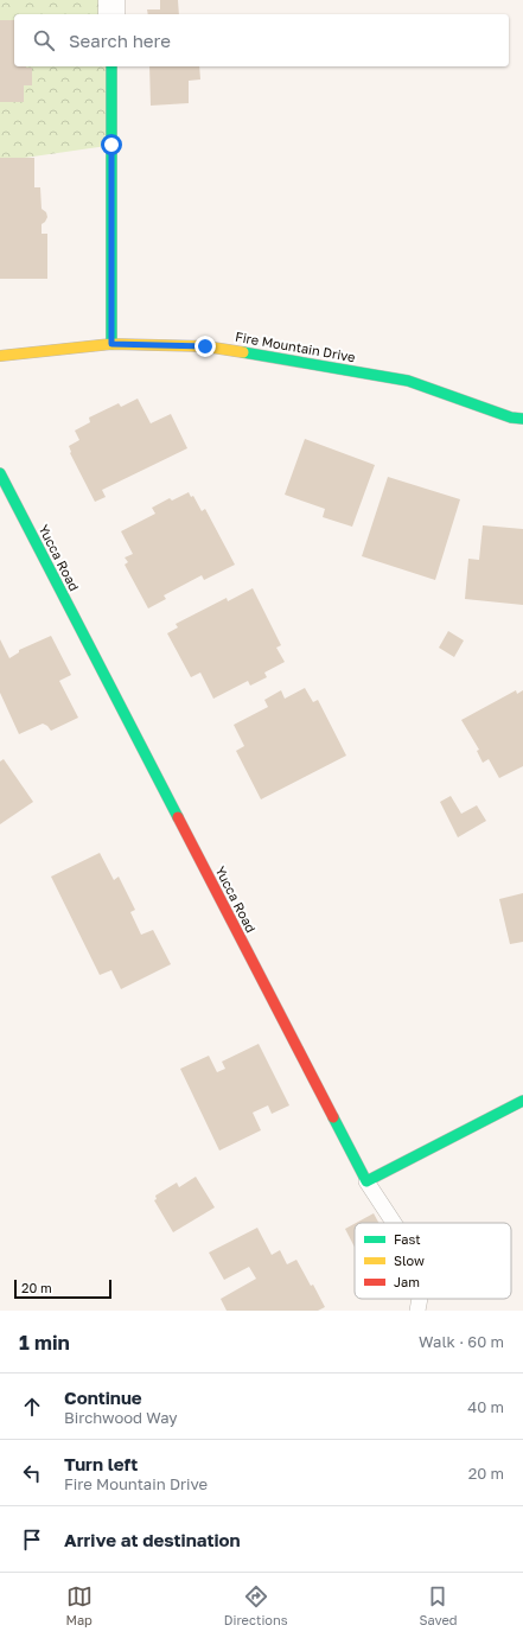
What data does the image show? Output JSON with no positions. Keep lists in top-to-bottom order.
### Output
{
  "streets": {
    "street": ["Fire Mountain Drive", "Yucca Road"]
  },
  "legend": ["Fast", "Slow", "Jam"],
  "scale_bar": "20 m",
  "page": {
    "search": "Search here",
    "scale": "20 m",
    "heading": ["1 min", "Walk · 60 m"],
    "list": [
      ["Continue", "Birchwood Way", "40 m"],
      ["Turn left", "Fire Mountain Drive", "20 m"],
      "Arrive at destination"
    ],
    "nav": ["Map", "Directions", "Saved"]
  }
}
